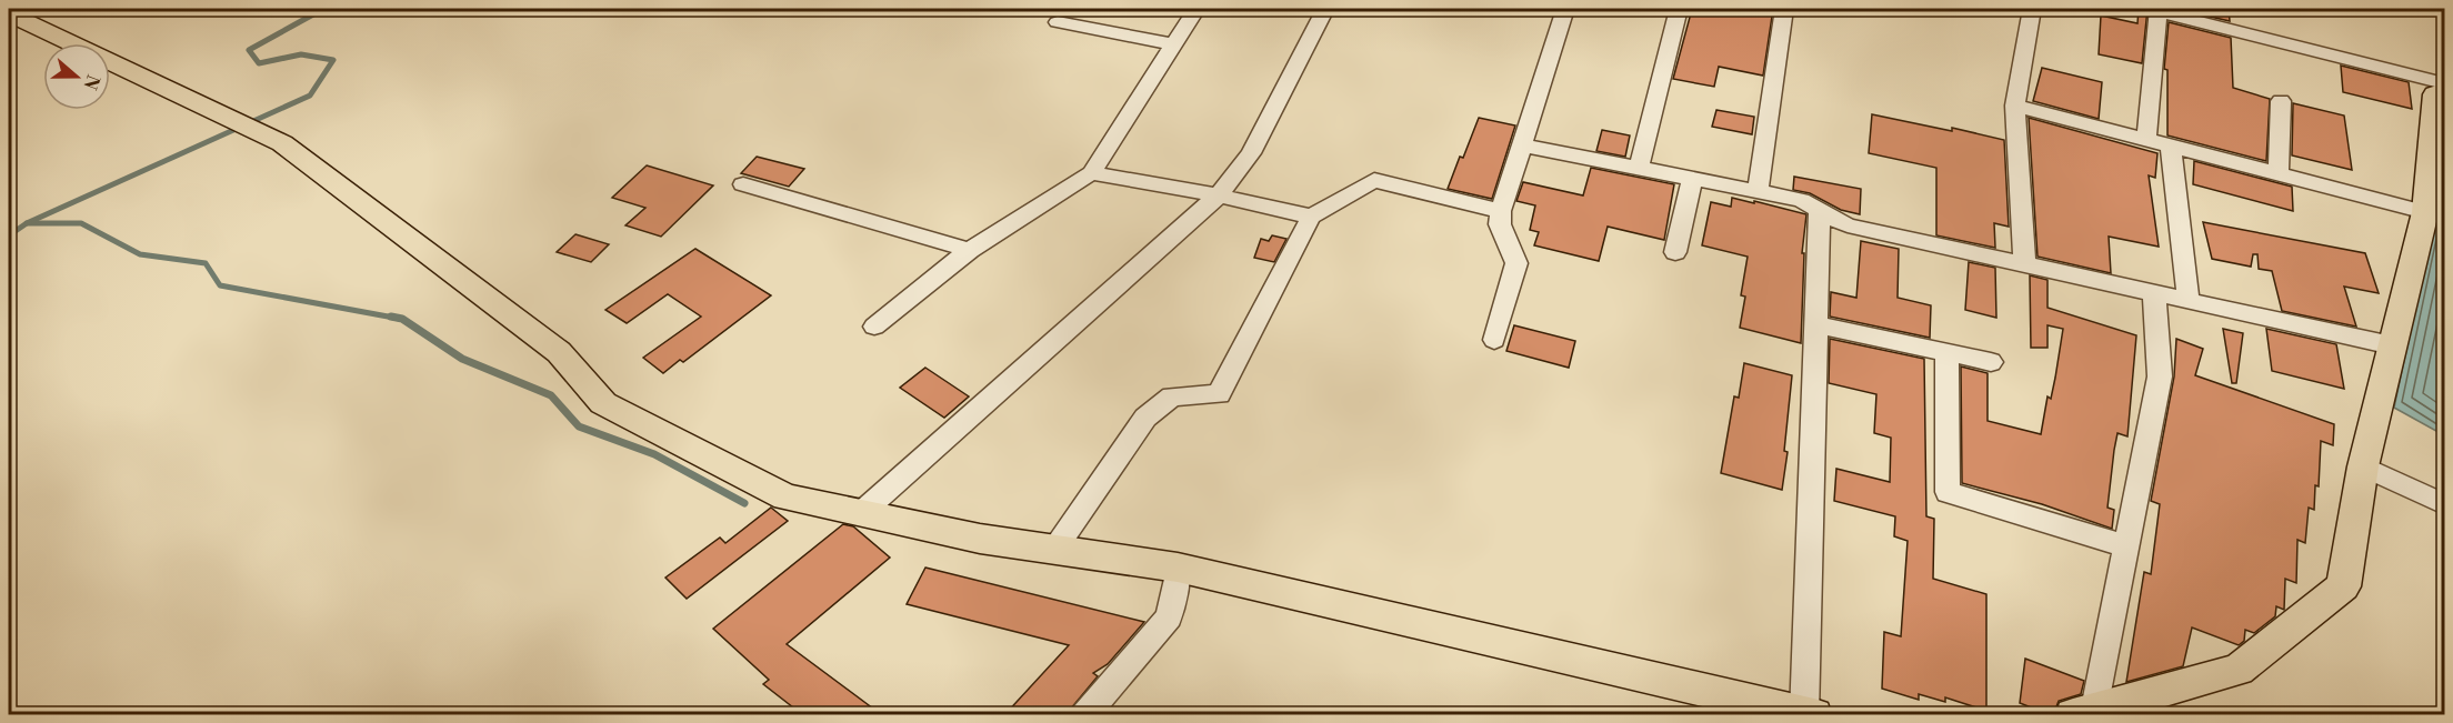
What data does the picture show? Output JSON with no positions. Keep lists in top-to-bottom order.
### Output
{
  "north": "right"
}
